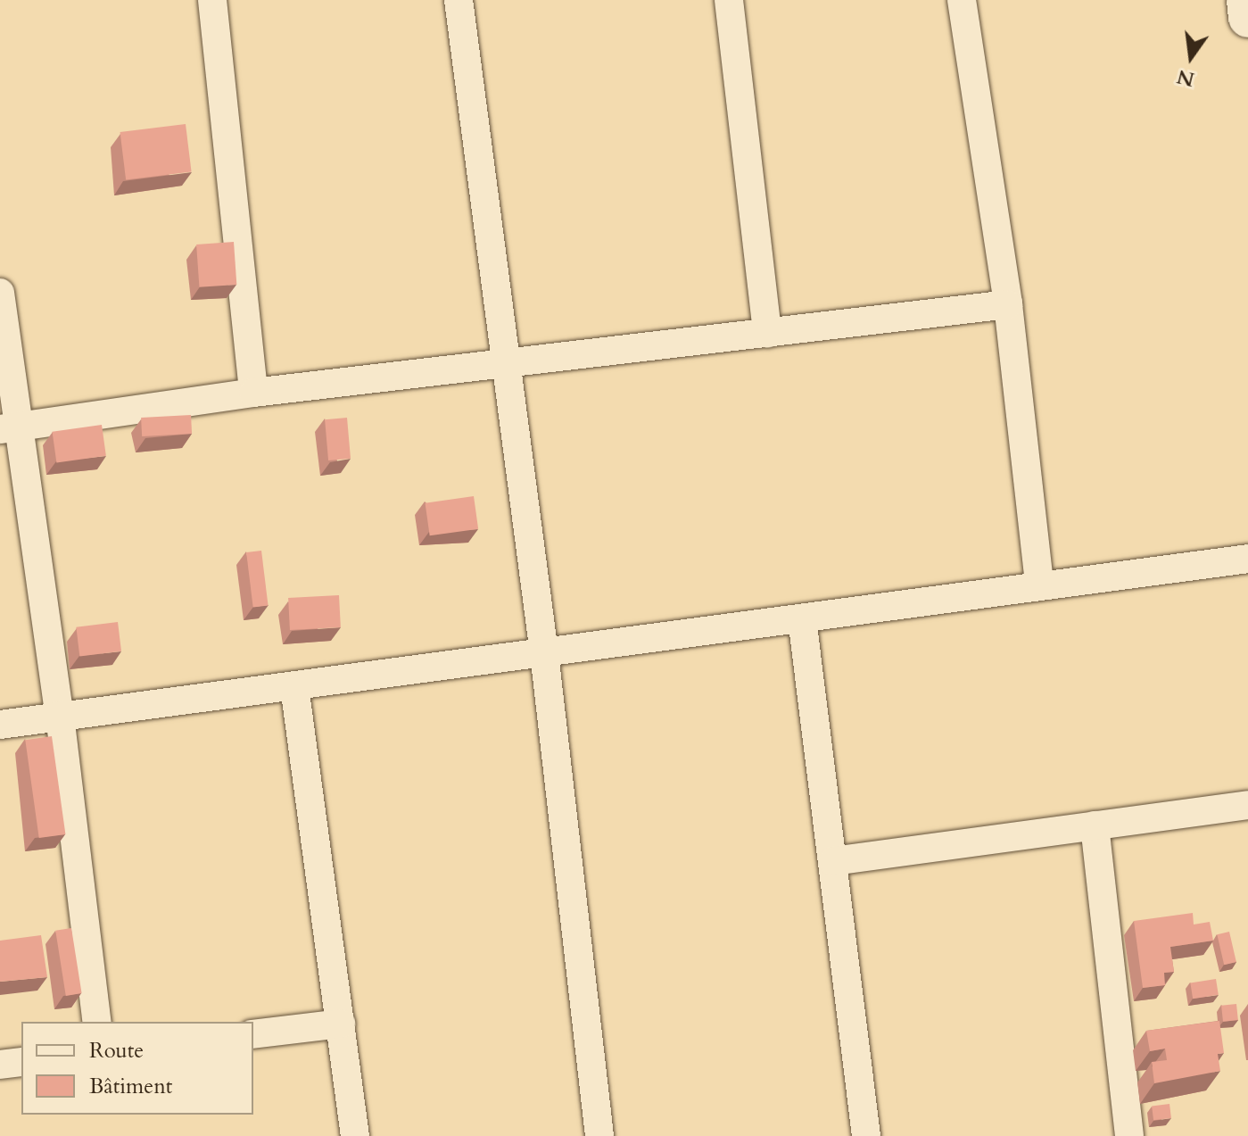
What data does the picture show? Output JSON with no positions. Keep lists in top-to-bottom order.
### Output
{
  "legend": ["Route", "Bâtiment"],
  "north": "bottom"
}
